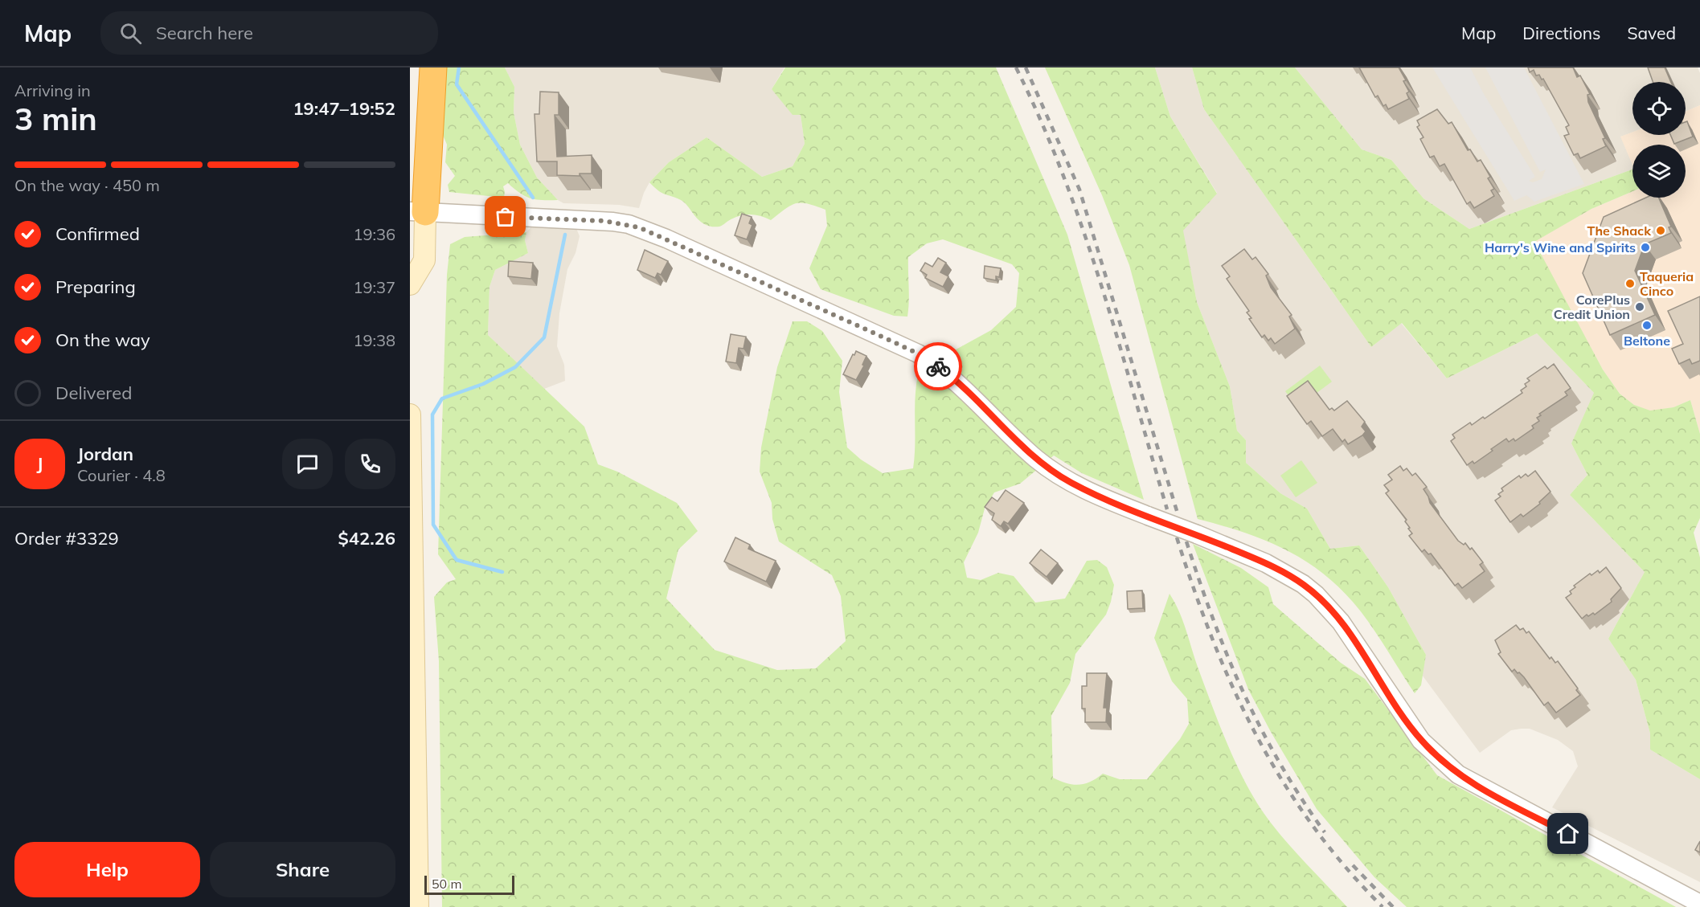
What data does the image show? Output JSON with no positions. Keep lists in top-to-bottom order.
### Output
{
  "places": [
    "The Shack",
    "Harry's Wine and Spirits",
    "Taqueria Cinco",
    "CorePlus Credit Union",
    "Beltone"
  ],
  "scale_bar": "50 m",
  "page": {
    "header": "Map",
    "search": "Search here",
    "nav": ["Map", "Directions", "Saved"],
    "heading": ["3 min", "Arriving in", "19:47–19:52"],
    "panel": [
      "Jordan",
      "Courier · 4.8",
      "Order #3329",
      "$42.26"
    ],
    "bar": "On the way · 450 m",
    "list": [
      ["Confirmed", "19:36"],
      ["Preparing", "19:37"],
      ["On the way", "19:38"],
      "Delivered"
    ],
    "round": "J",
    "buttons": ["Help", "Share"],
    "scale": "50 m"
  }
}
